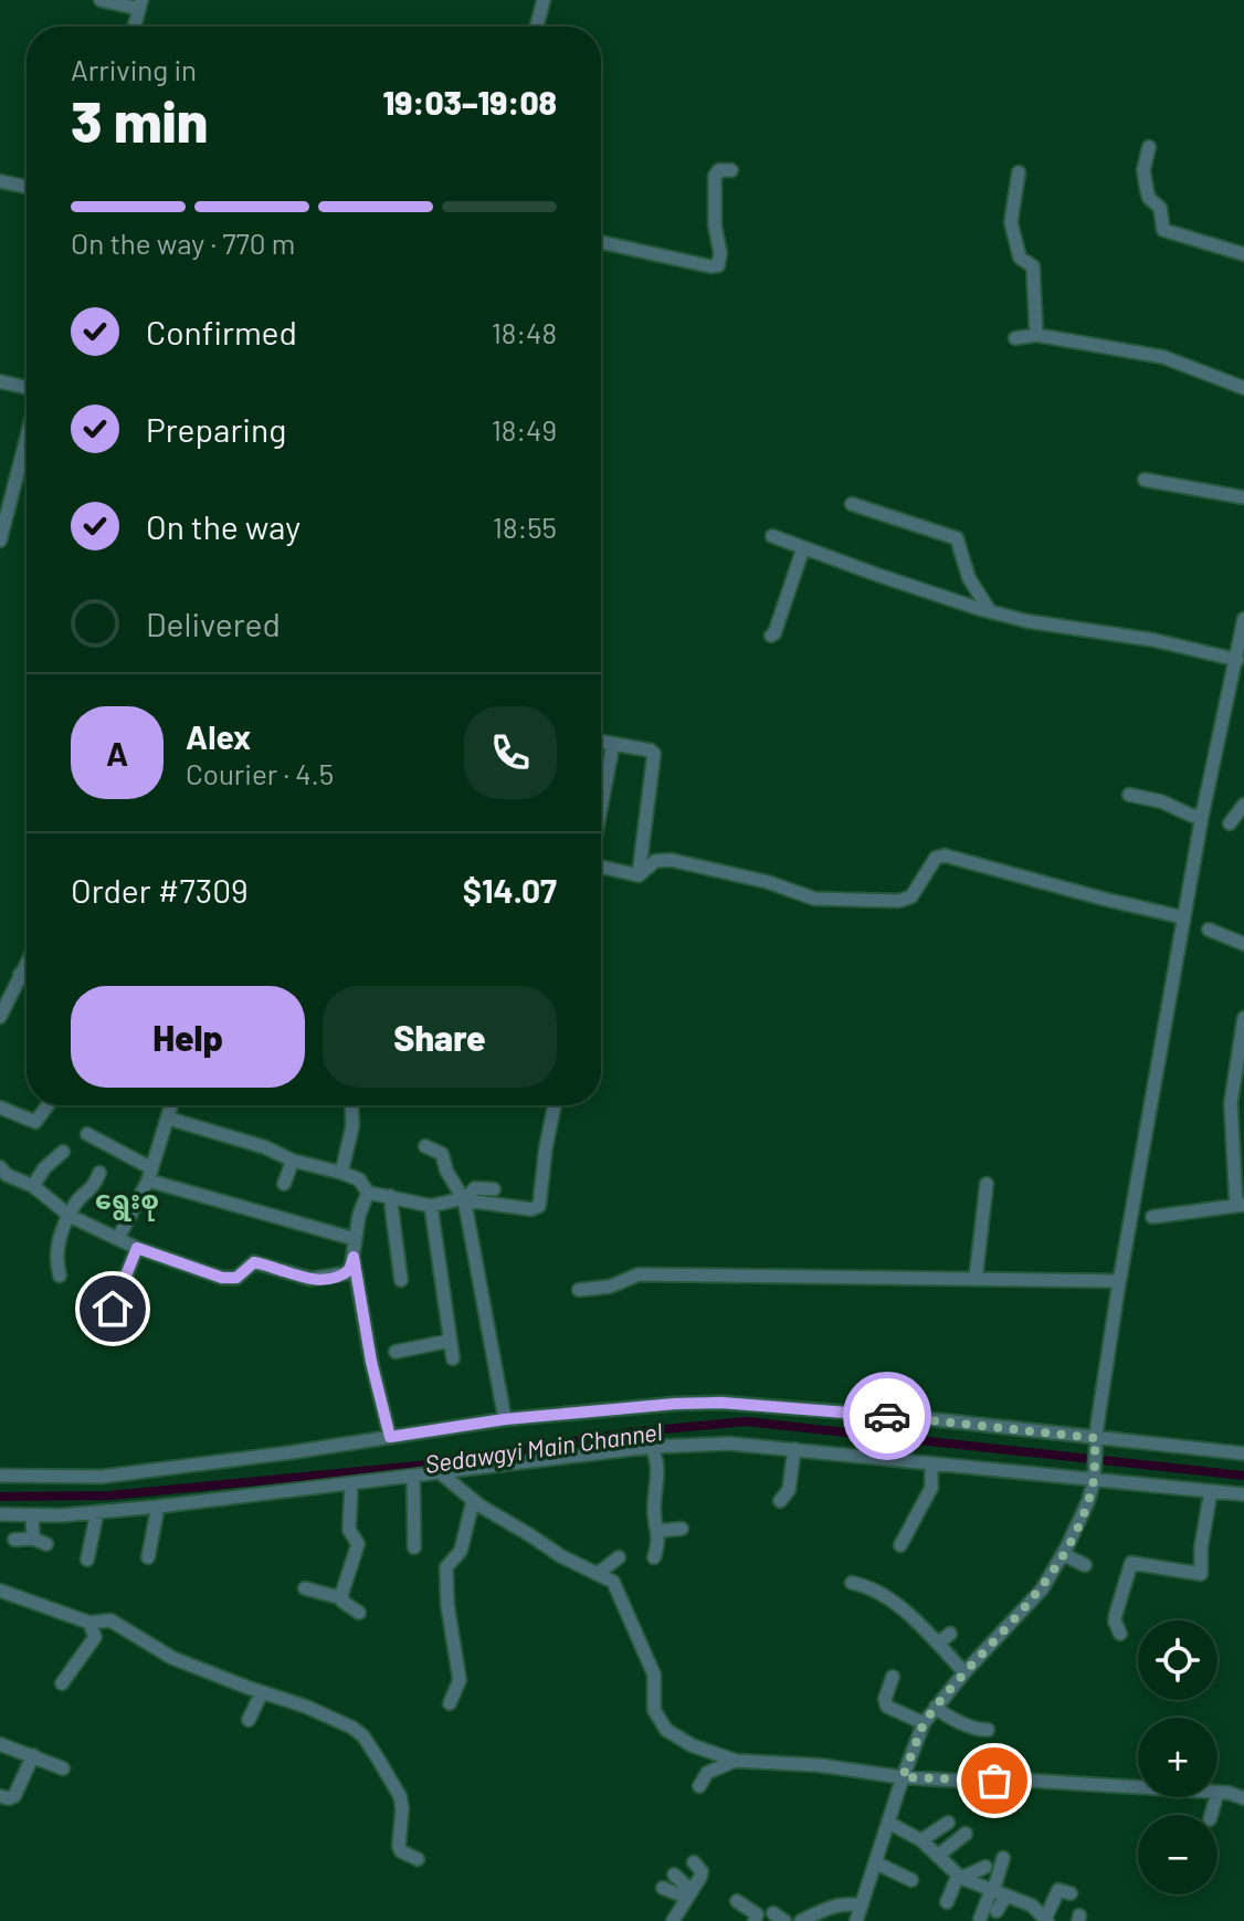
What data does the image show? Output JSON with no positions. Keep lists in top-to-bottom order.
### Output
{
  "districts": ["ရွေးစု"],
  "water": ["Sedawgyi Main Channel"],
  "page": {
    "heading": ["3 min", "Arriving in", "19:03–19:08"],
    "panel": [
      "Alex",
      "Courier · 4.5",
      "Order #7309",
      "$14.07"
    ],
    "bar": "On the way · 770 m",
    "list": [
      ["Confirmed", "18:48"],
      ["Preparing", "18:49"],
      ["On the way", "18:55"],
      "Delivered"
    ],
    "round": "A",
    "buttons": ["Help", "Share"],
    "map_buttons": ["+", "−"]
  }
}
